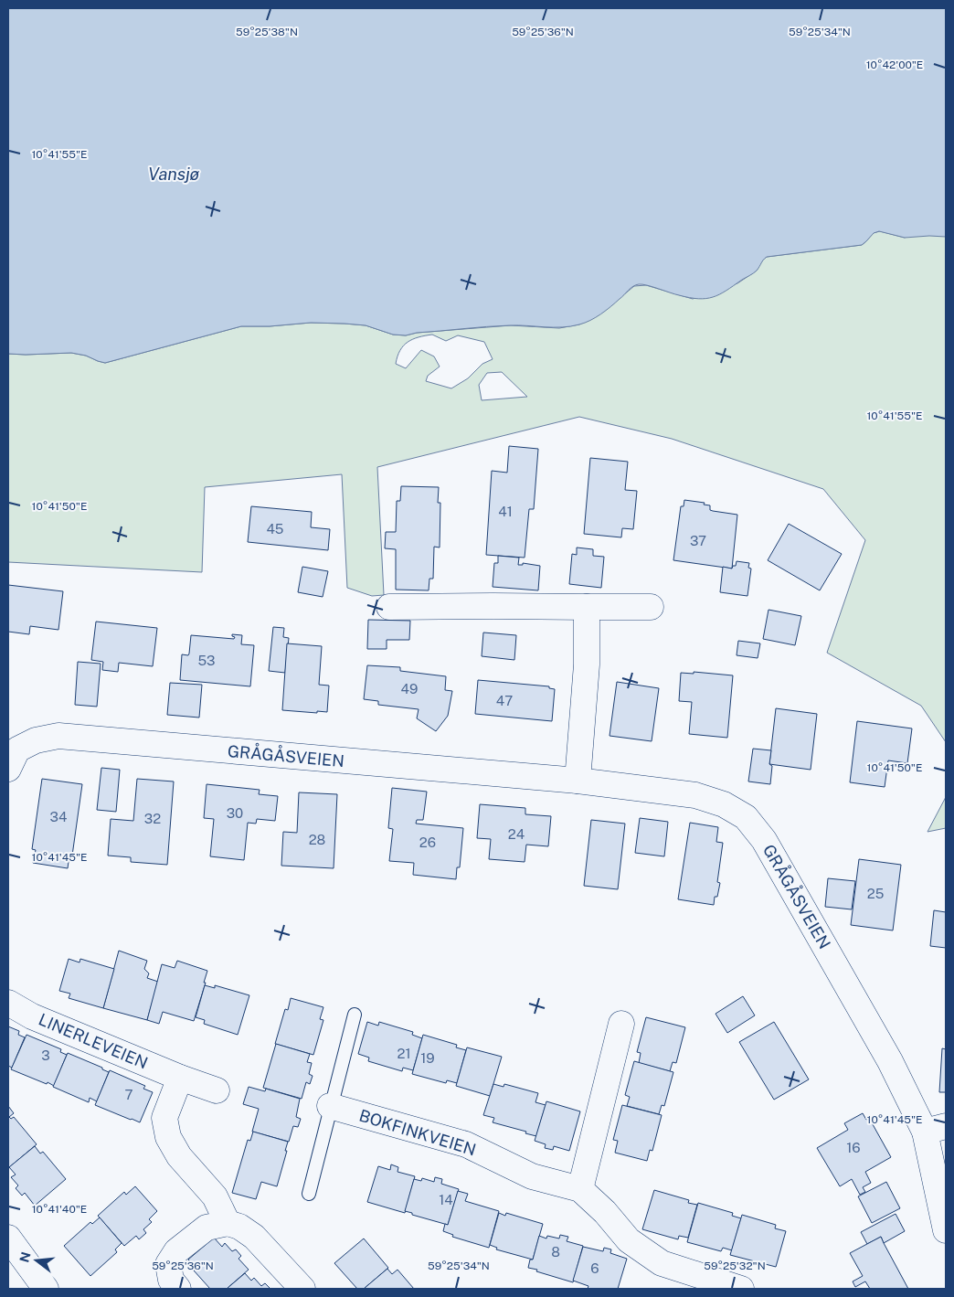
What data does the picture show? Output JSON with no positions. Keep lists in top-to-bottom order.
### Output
{
  "streets": {
    "street": ["GRÅGÅSVEIEN", "LINERLEVEIEN", "BOKFINKVEIEN"]
  },
  "water": ["Vansjø"],
  "house_numbers": [
    "41",
    "45",
    "37",
    "53",
    "49",
    "47",
    "30",
    "34",
    "32",
    "24",
    "28",
    "26",
    "25",
    "21",
    "3",
    "19",
    "7",
    "16",
    "14",
    "8",
    "6"
  ],
  "north": "left",
  "coordinates": [
    "59°25'38\"N",
    "59°25'36\"N",
    "59°25'34\"N",
    "10°42'00\"E",
    "10°41'55\"E",
    "10°41'50\"E",
    "10°41'45\"E",
    "10°41'40\"E",
    "59°25'32\"N"
  ]
}
